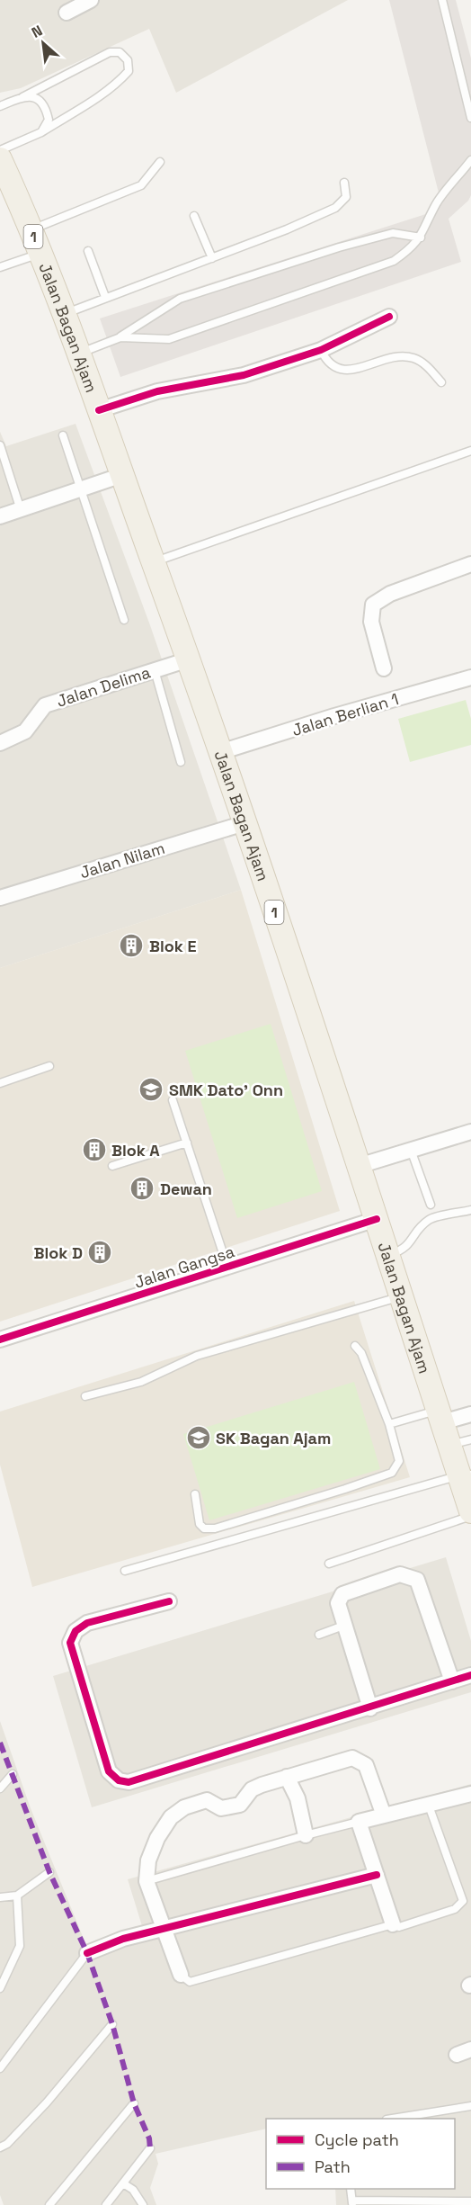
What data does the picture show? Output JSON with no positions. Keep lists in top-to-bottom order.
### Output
{
  "streets": {
    "main road": ["1", "Jalan Bagan Ajam"],
    "street": [
      "Jalan Delima",
      "Jalan Berlian 1",
      "Jalan Nilam",
      "Jalan Gangsa"
    ]
  },
  "crossings": [
    ["Jalan Bagan Ajam", "Jalan Delima"],
    ["Jalan Bagan Ajam", "Jalan Berlian 1"],
    ["Jalan Bagan Ajam", "Jalan Nilam"],
    ["Jalan Bagan Ajam", "Jalan Gangsa"]
  ],
  "places": {
    "building": [
      "Blok E",
      "Blok A",
      "Dewan",
      "Blok D"
    ],
    "school or university": ["SMK Dato' Onn", "SK Bagan Ajam"]
  },
  "legend": ["Cycle path", "Path"],
  "north": "top left"
}
